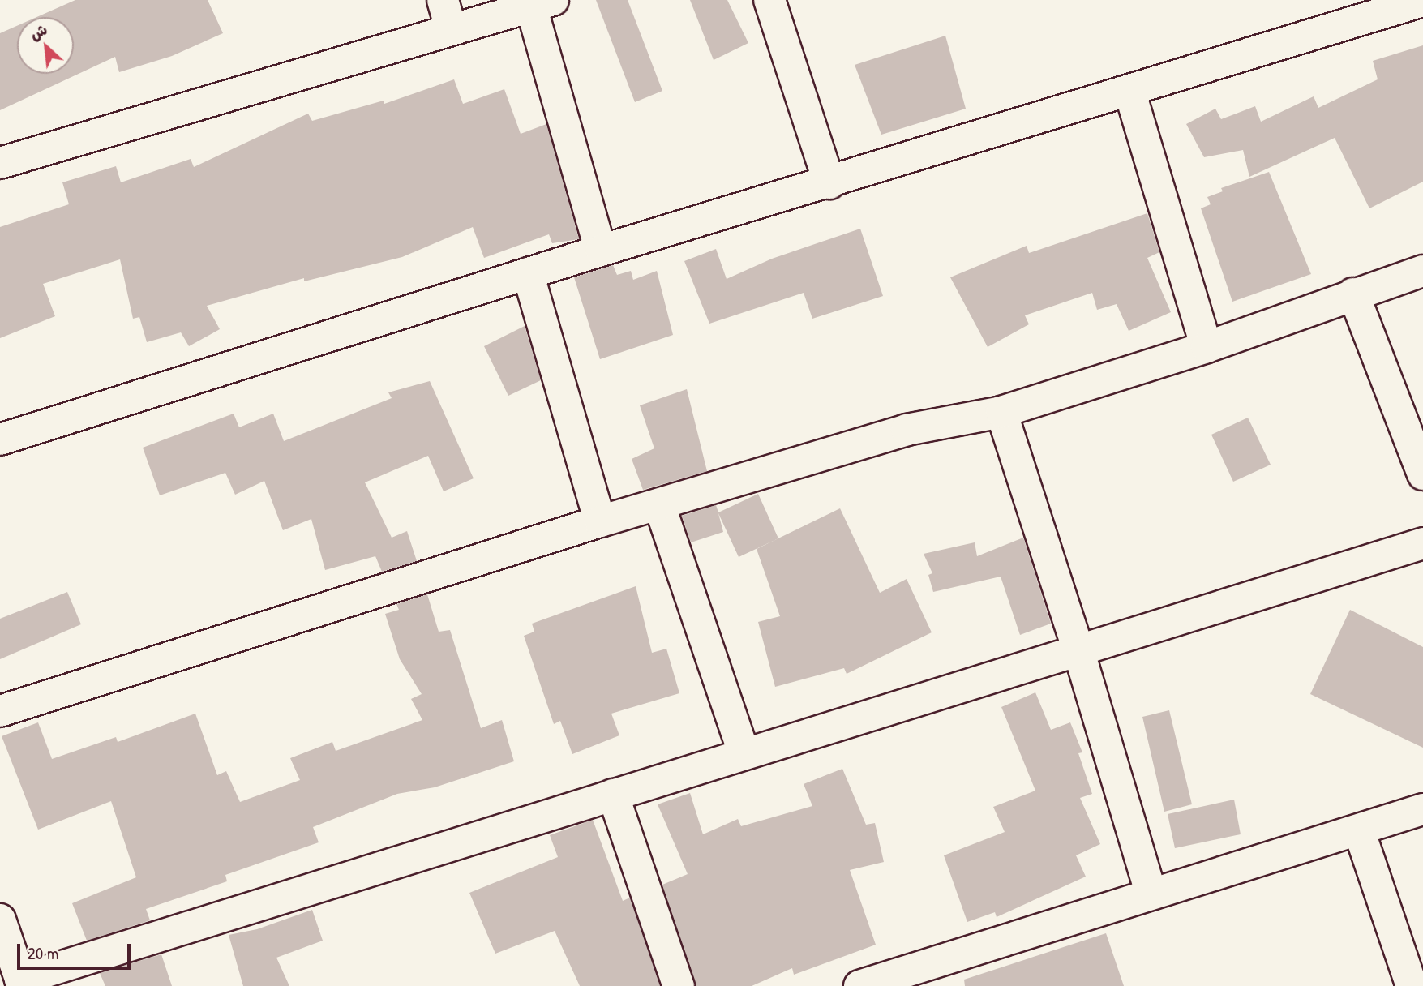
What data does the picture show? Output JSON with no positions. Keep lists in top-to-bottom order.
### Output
{
  "scale_bar": "20 m",
  "north": "top left"
}
